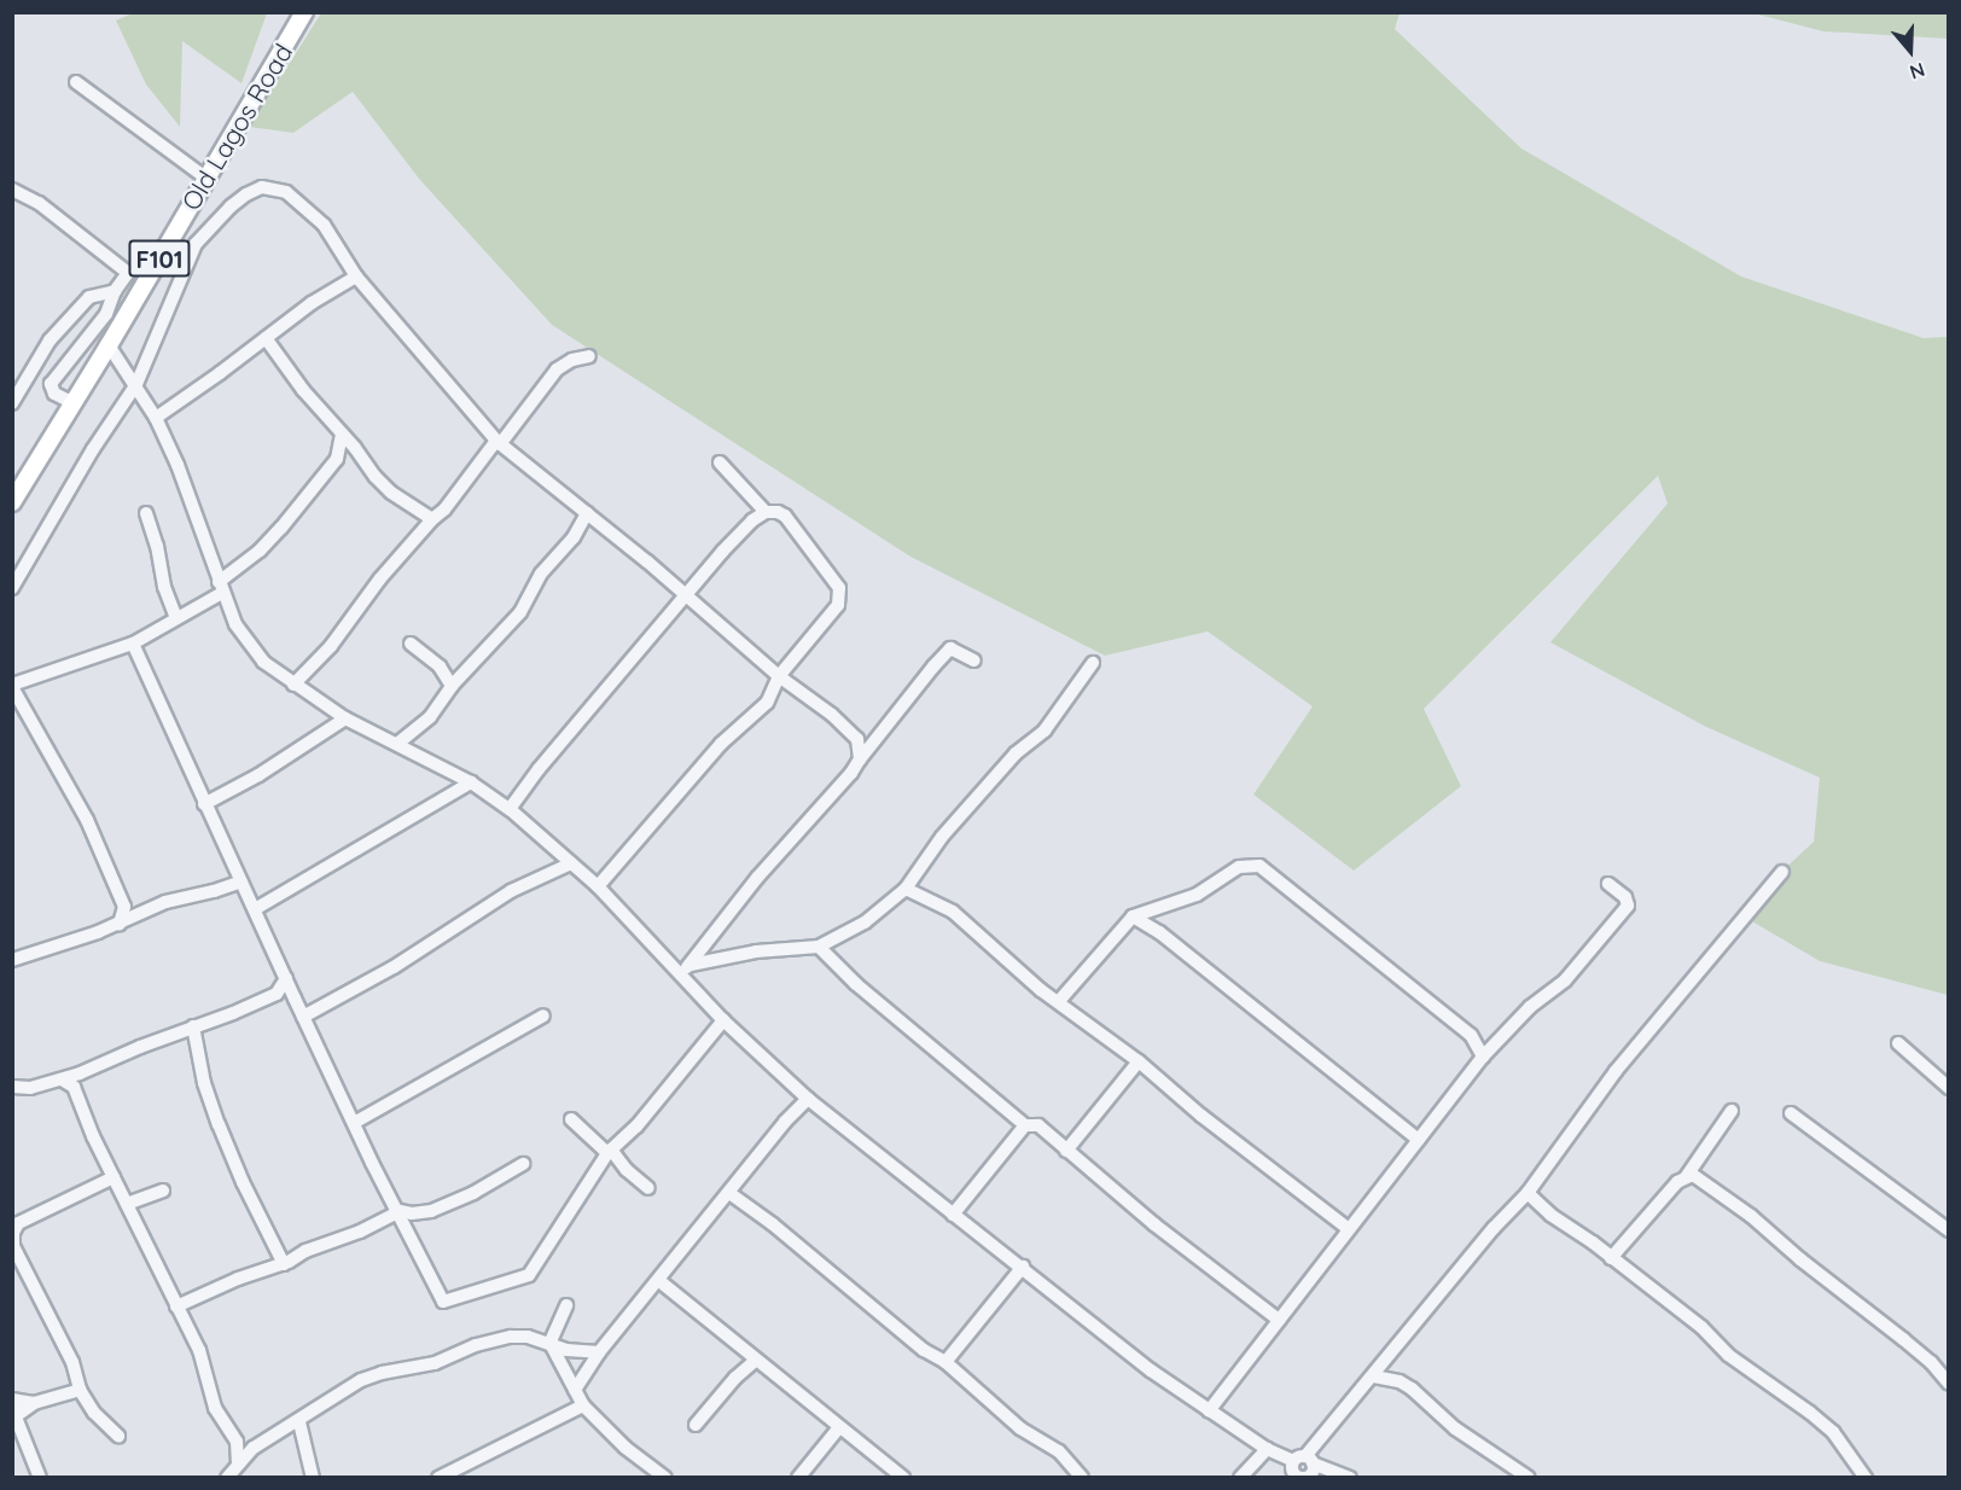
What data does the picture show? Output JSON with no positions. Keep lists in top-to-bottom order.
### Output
{
  "streets": {
    "main road": ["Old Lagos Road", "F101"]
  },
  "north": "bottom"
}
